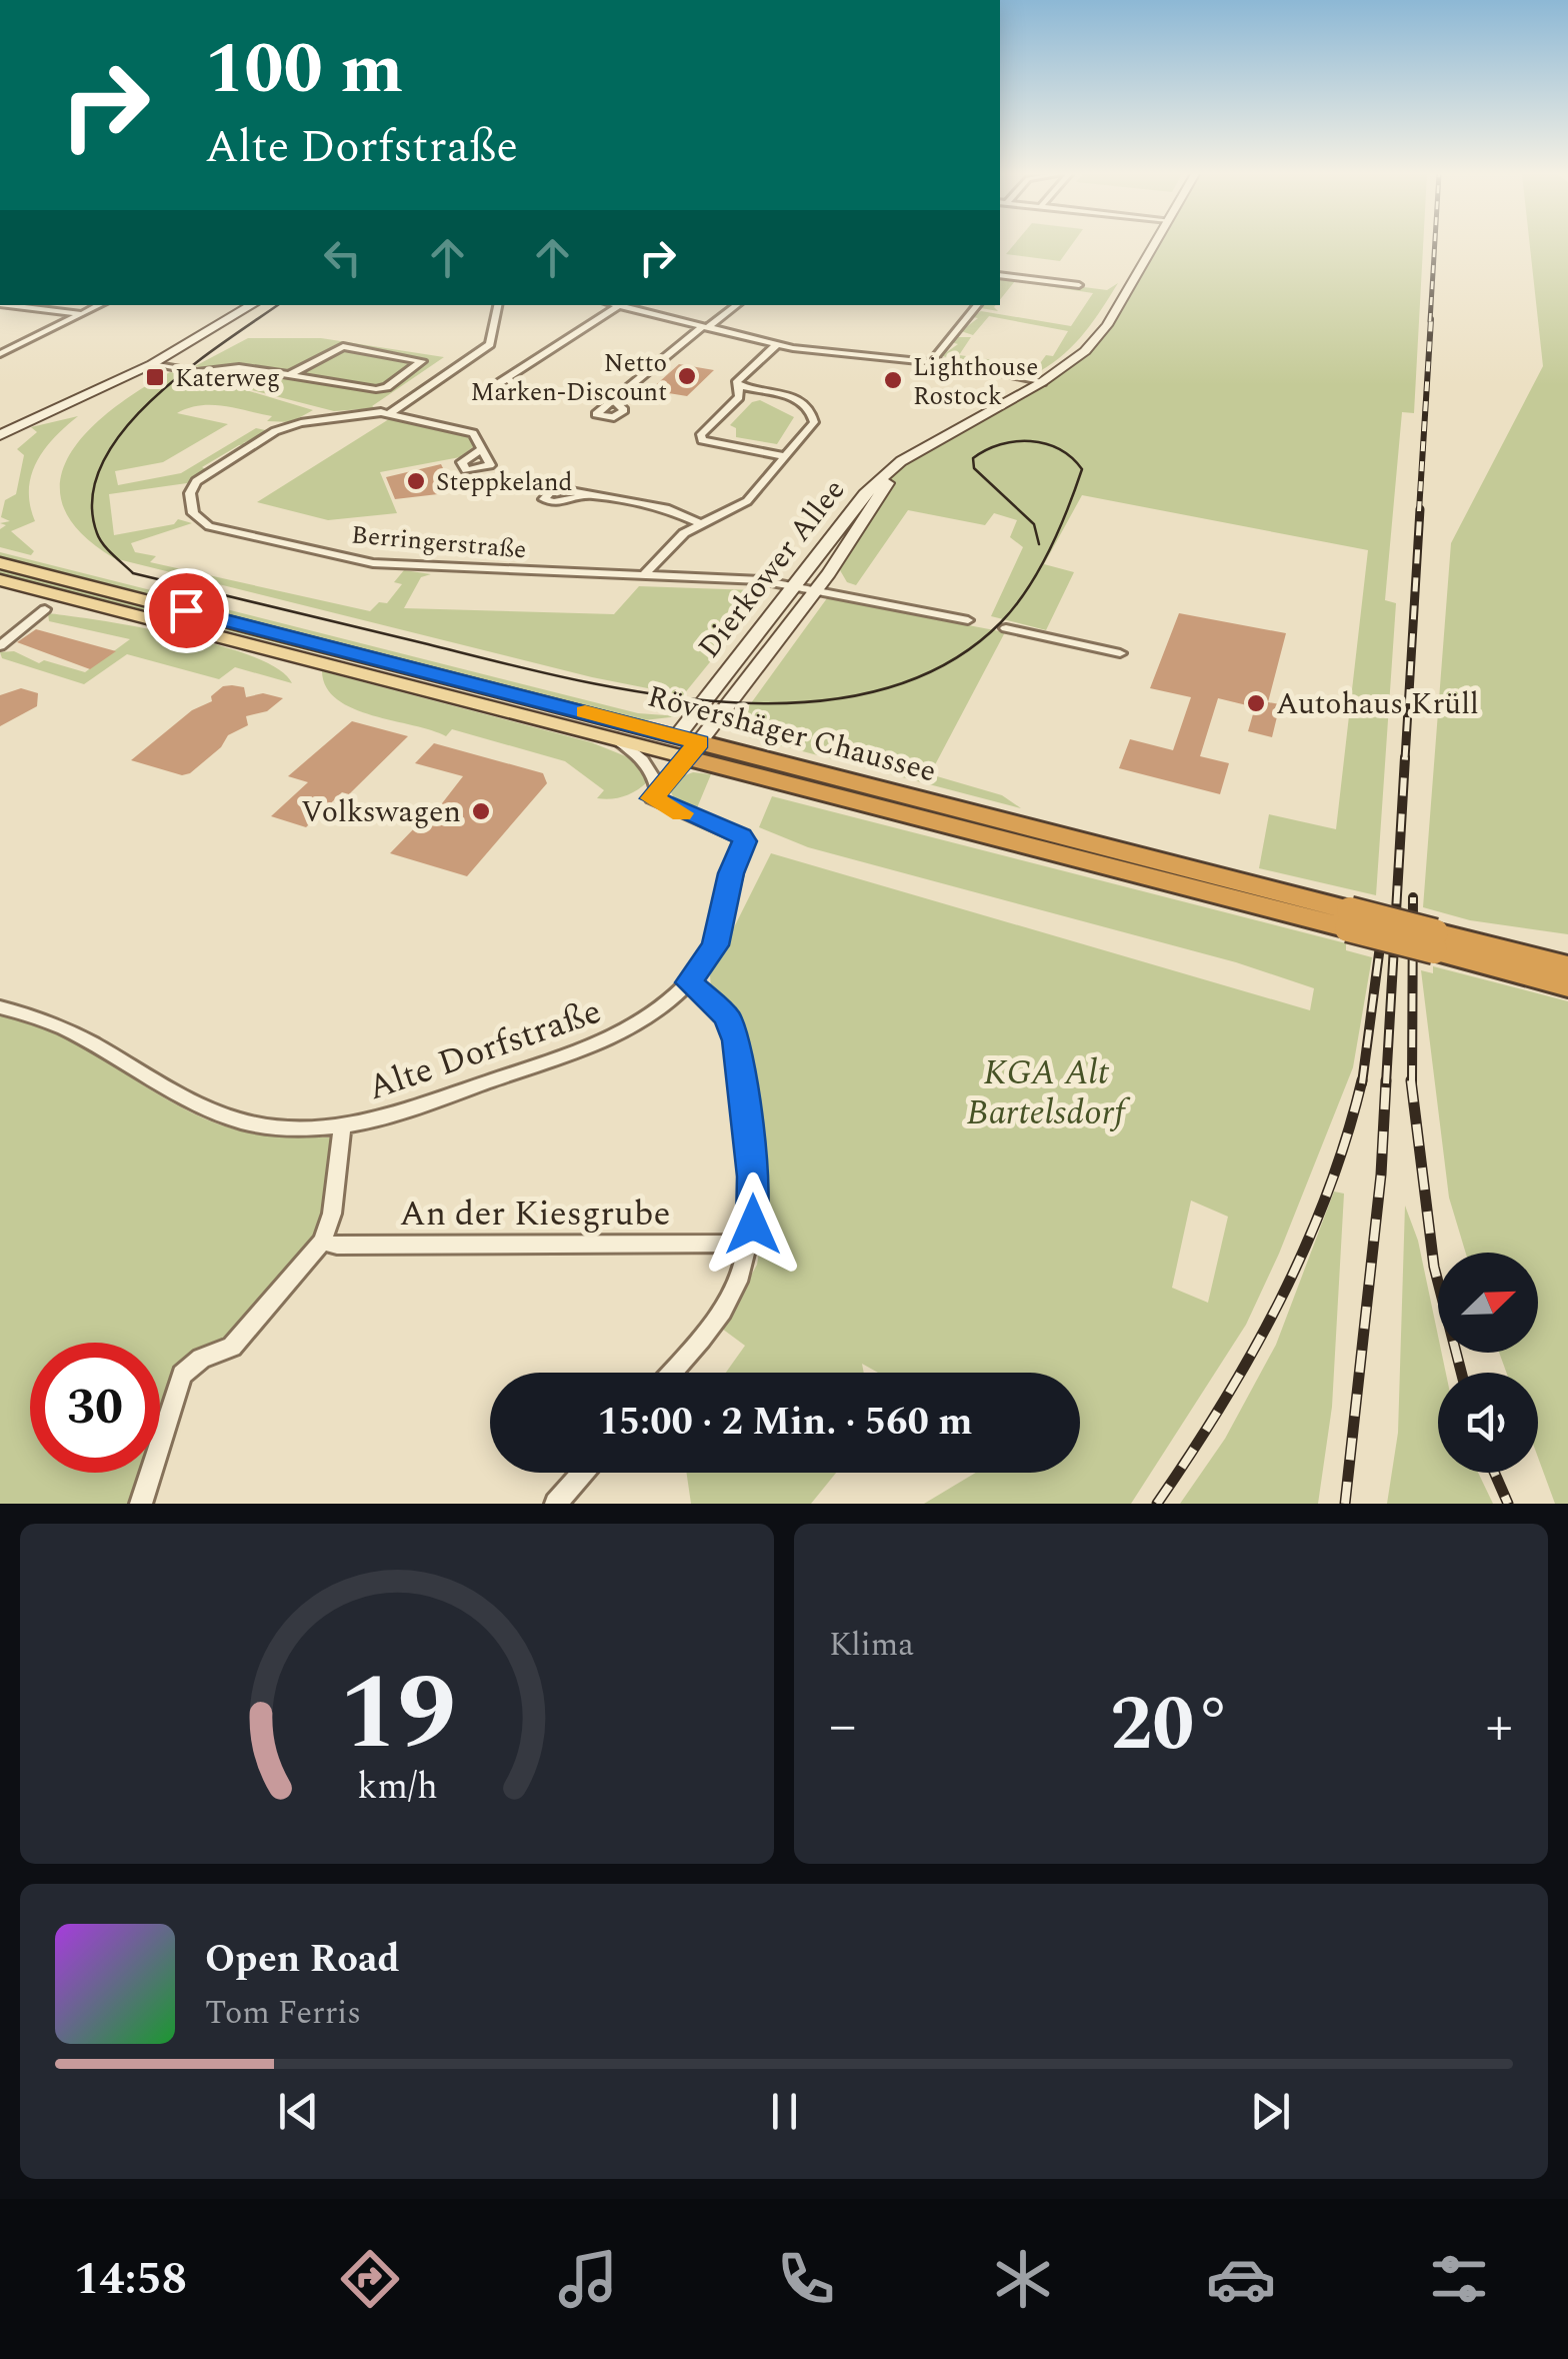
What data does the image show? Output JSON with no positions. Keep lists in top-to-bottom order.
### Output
{
  "streets": {
    "highway": ["Rövershäger Chaussee"],
    "main road": ["Dierkower Allee"],
    "street": ["Berringerstraße", "Alte Dorfstraße", "An der Kiesgrube"]
  },
  "crossings": [
    ["Berringerstraße", "Dierkower Allee"],
    ["Dierkower Allee", "Rövershäger Chaussee"],
    ["Rövershäger Chaussee", "Alte Dorfstraße"]
  ],
  "parks": ["KGA Alt Bartelsdorf"],
  "places": {
    "other": [
      "Netto Marken-Discount",
      "Lighthouse Rostock",
      "Steppkeland",
      "Autohaus Krüll",
      "Volkswagen"
    ],
    "transit": ["Katerweg"]
  },
  "north": "top right",
  "page": {
    "turn": ["100 m", "Alte Dorfstraße"],
    "limit": "30",
    "trip": "15:00 · 2 Min. · 560 m",
    "tile": "Klima",
    "heat": ["−", "20°", "+"],
    "song": ["Open Road", "Tom Ferris"],
    "tabs": "14:58",
    "gauge": ["19", "km/h"]
  }
}
